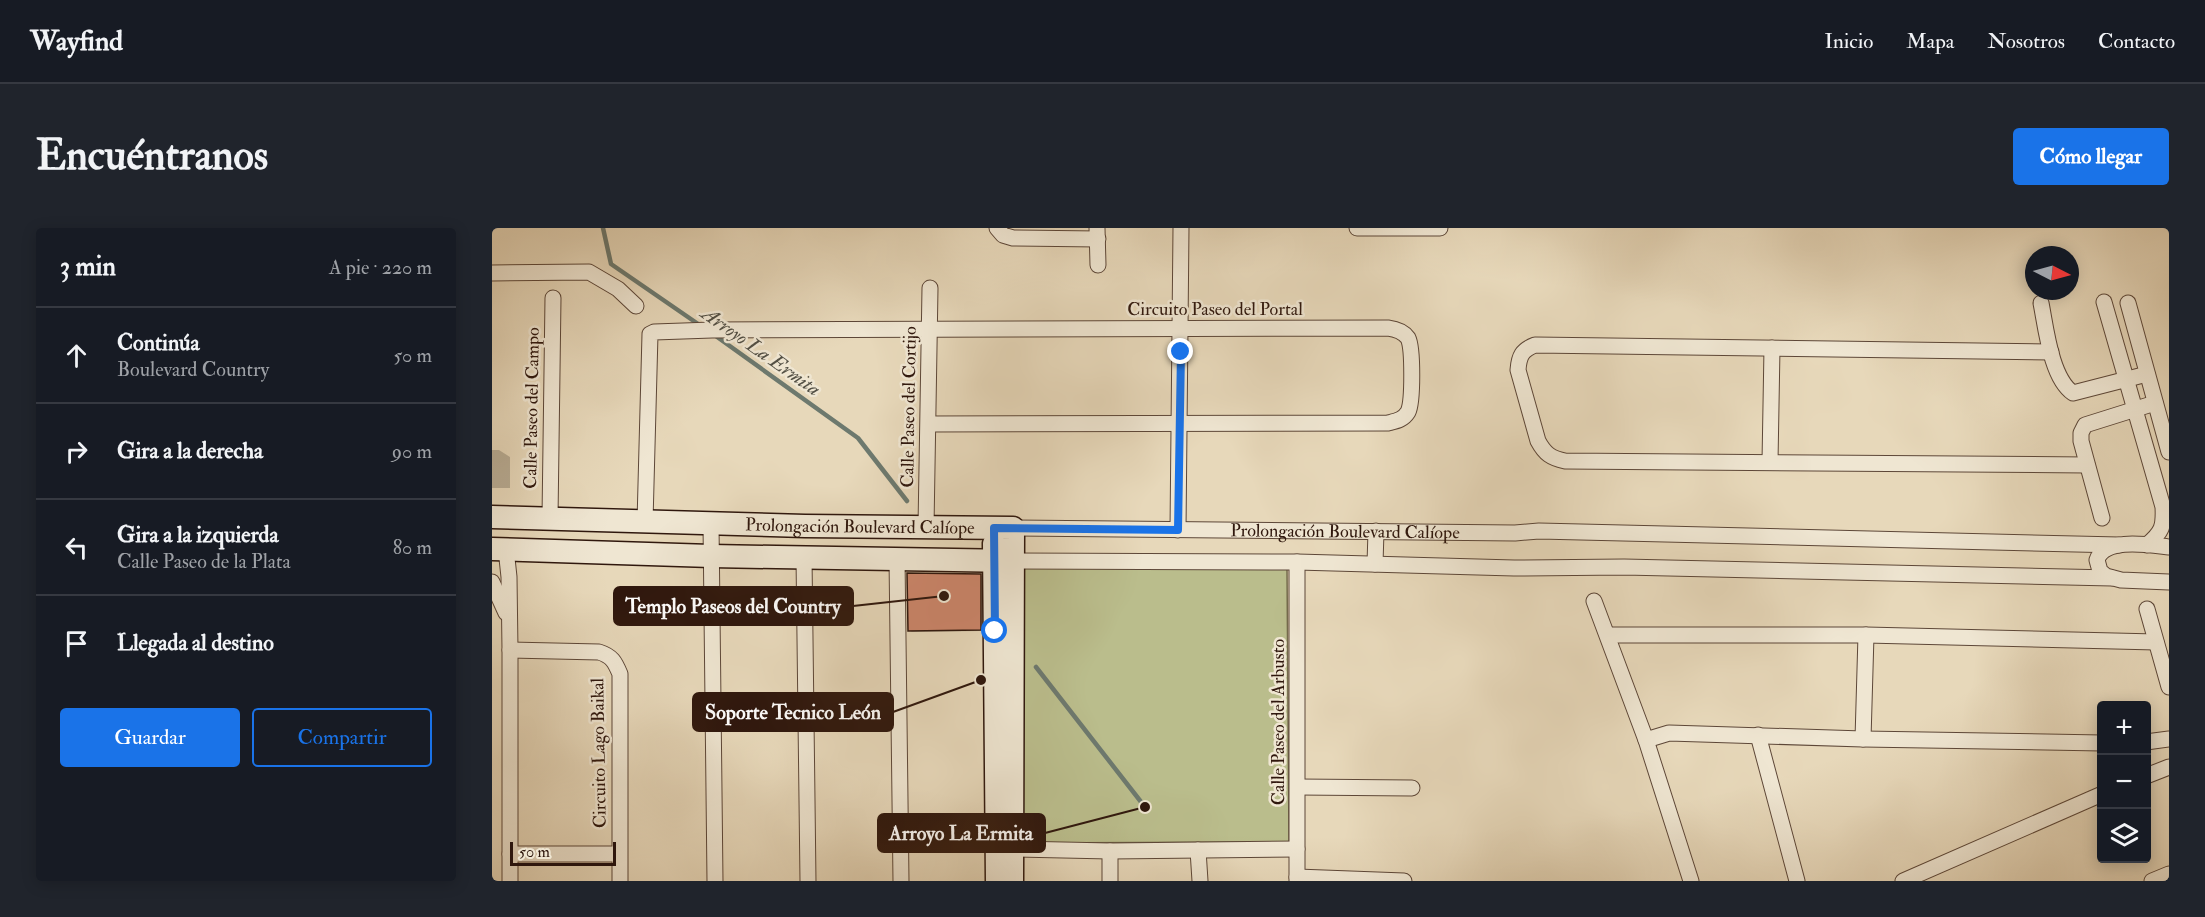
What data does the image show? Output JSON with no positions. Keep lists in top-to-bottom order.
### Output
{
  "streets": {
    "street": [
      "Circuito Paseo del Portal",
      "Calle Paseo del Cortijo",
      "Calle Paseo del Campo",
      "Prolongación Boulevard Calíope",
      "Calle Paseo del Arbusto",
      "Circuito Lago Baikal"
    ]
  },
  "crossings": [
    ["Circuito Paseo del Portal", "Calle Paseo del Cortijo"],
    ["Circuito Paseo del Portal", "Prolongación Boulevard Calíope"],
    ["Calle Paseo del Cortijo", "Prolongación Boulevard Calíope"],
    ["Calle Paseo del Campo", "Prolongación Boulevard Calíope"],
    ["Prolongación Boulevard Calíope", "Calle Paseo del Arbusto"]
  ],
  "water": ["Arroyo La Ermita"],
  "places": ["Templo Paseos del Country", "Soporte Tecnico León", "Arroyo La Ermita"],
  "scale_bar": "50 m",
  "north": "right",
  "page": {
    "header": "Wayfind",
    "nav": [
      "Inicio",
      "Mapa",
      "Nosotros",
      "Contacto"
    ],
    "buttons": [
      "Cómo llegar",
      ["Guardar", "Compartir"]
    ],
    "title": "Encuéntranos",
    "heading": ["3 min", "A pie · 220 m"],
    "list": [
      ["Continúa", "Boulevard Country", "50 m"],
      ["Gira a la derecha", "90 m"],
      ["Gira a la izquierda", "Calle Paseo de la Plata", "80 m"],
      "Llegada al destino"
    ],
    "map_buttons": ["+", "−"],
    "scale": "50 m"
  }
}
